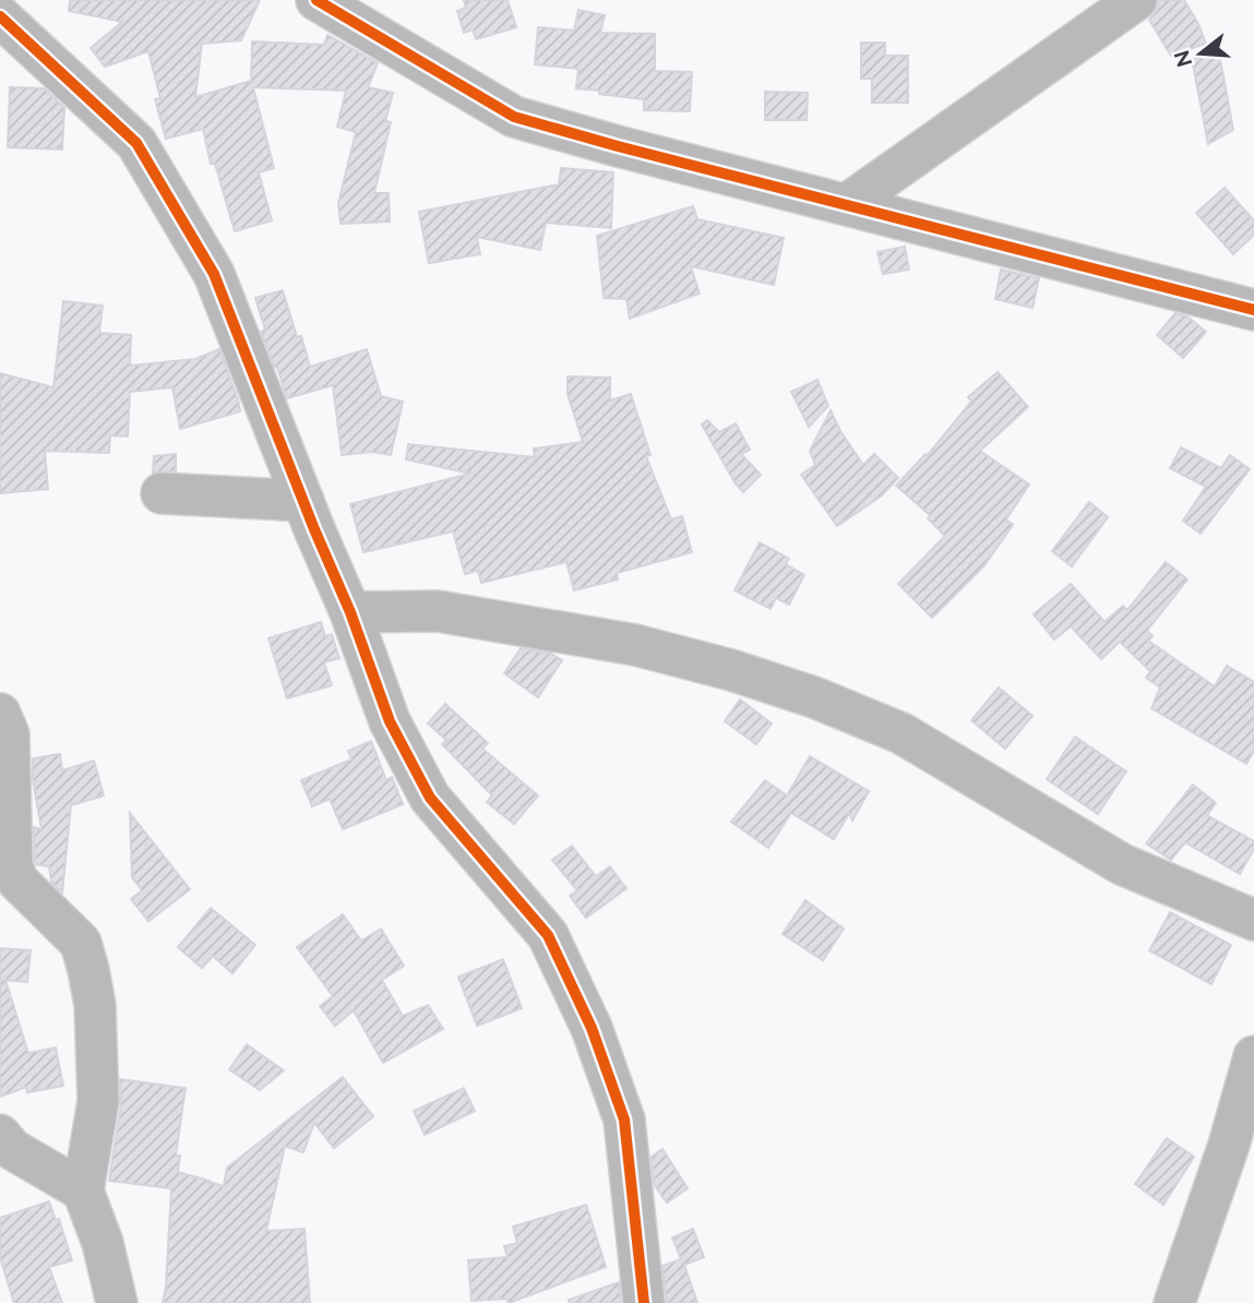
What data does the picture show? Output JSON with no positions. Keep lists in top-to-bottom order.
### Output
{
  "north": "left"
}
